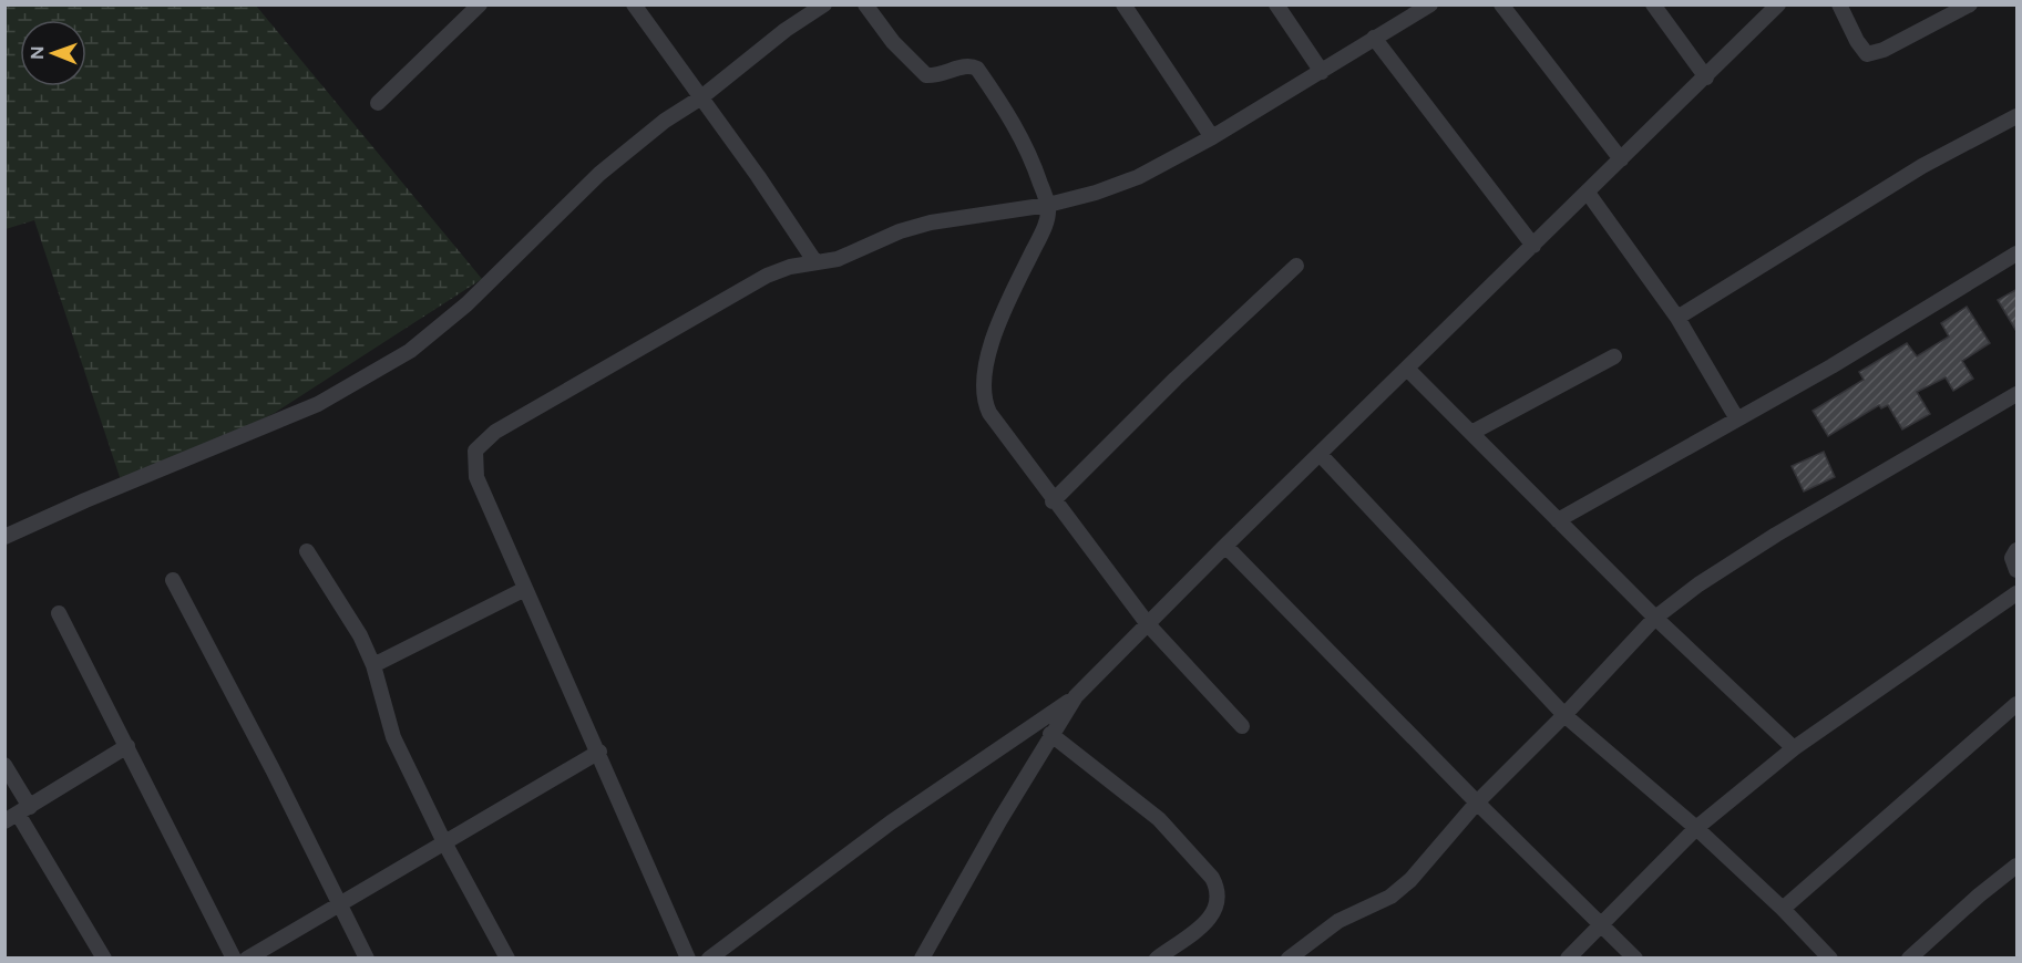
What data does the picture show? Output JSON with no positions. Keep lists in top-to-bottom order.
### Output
{
  "north": "left"
}
